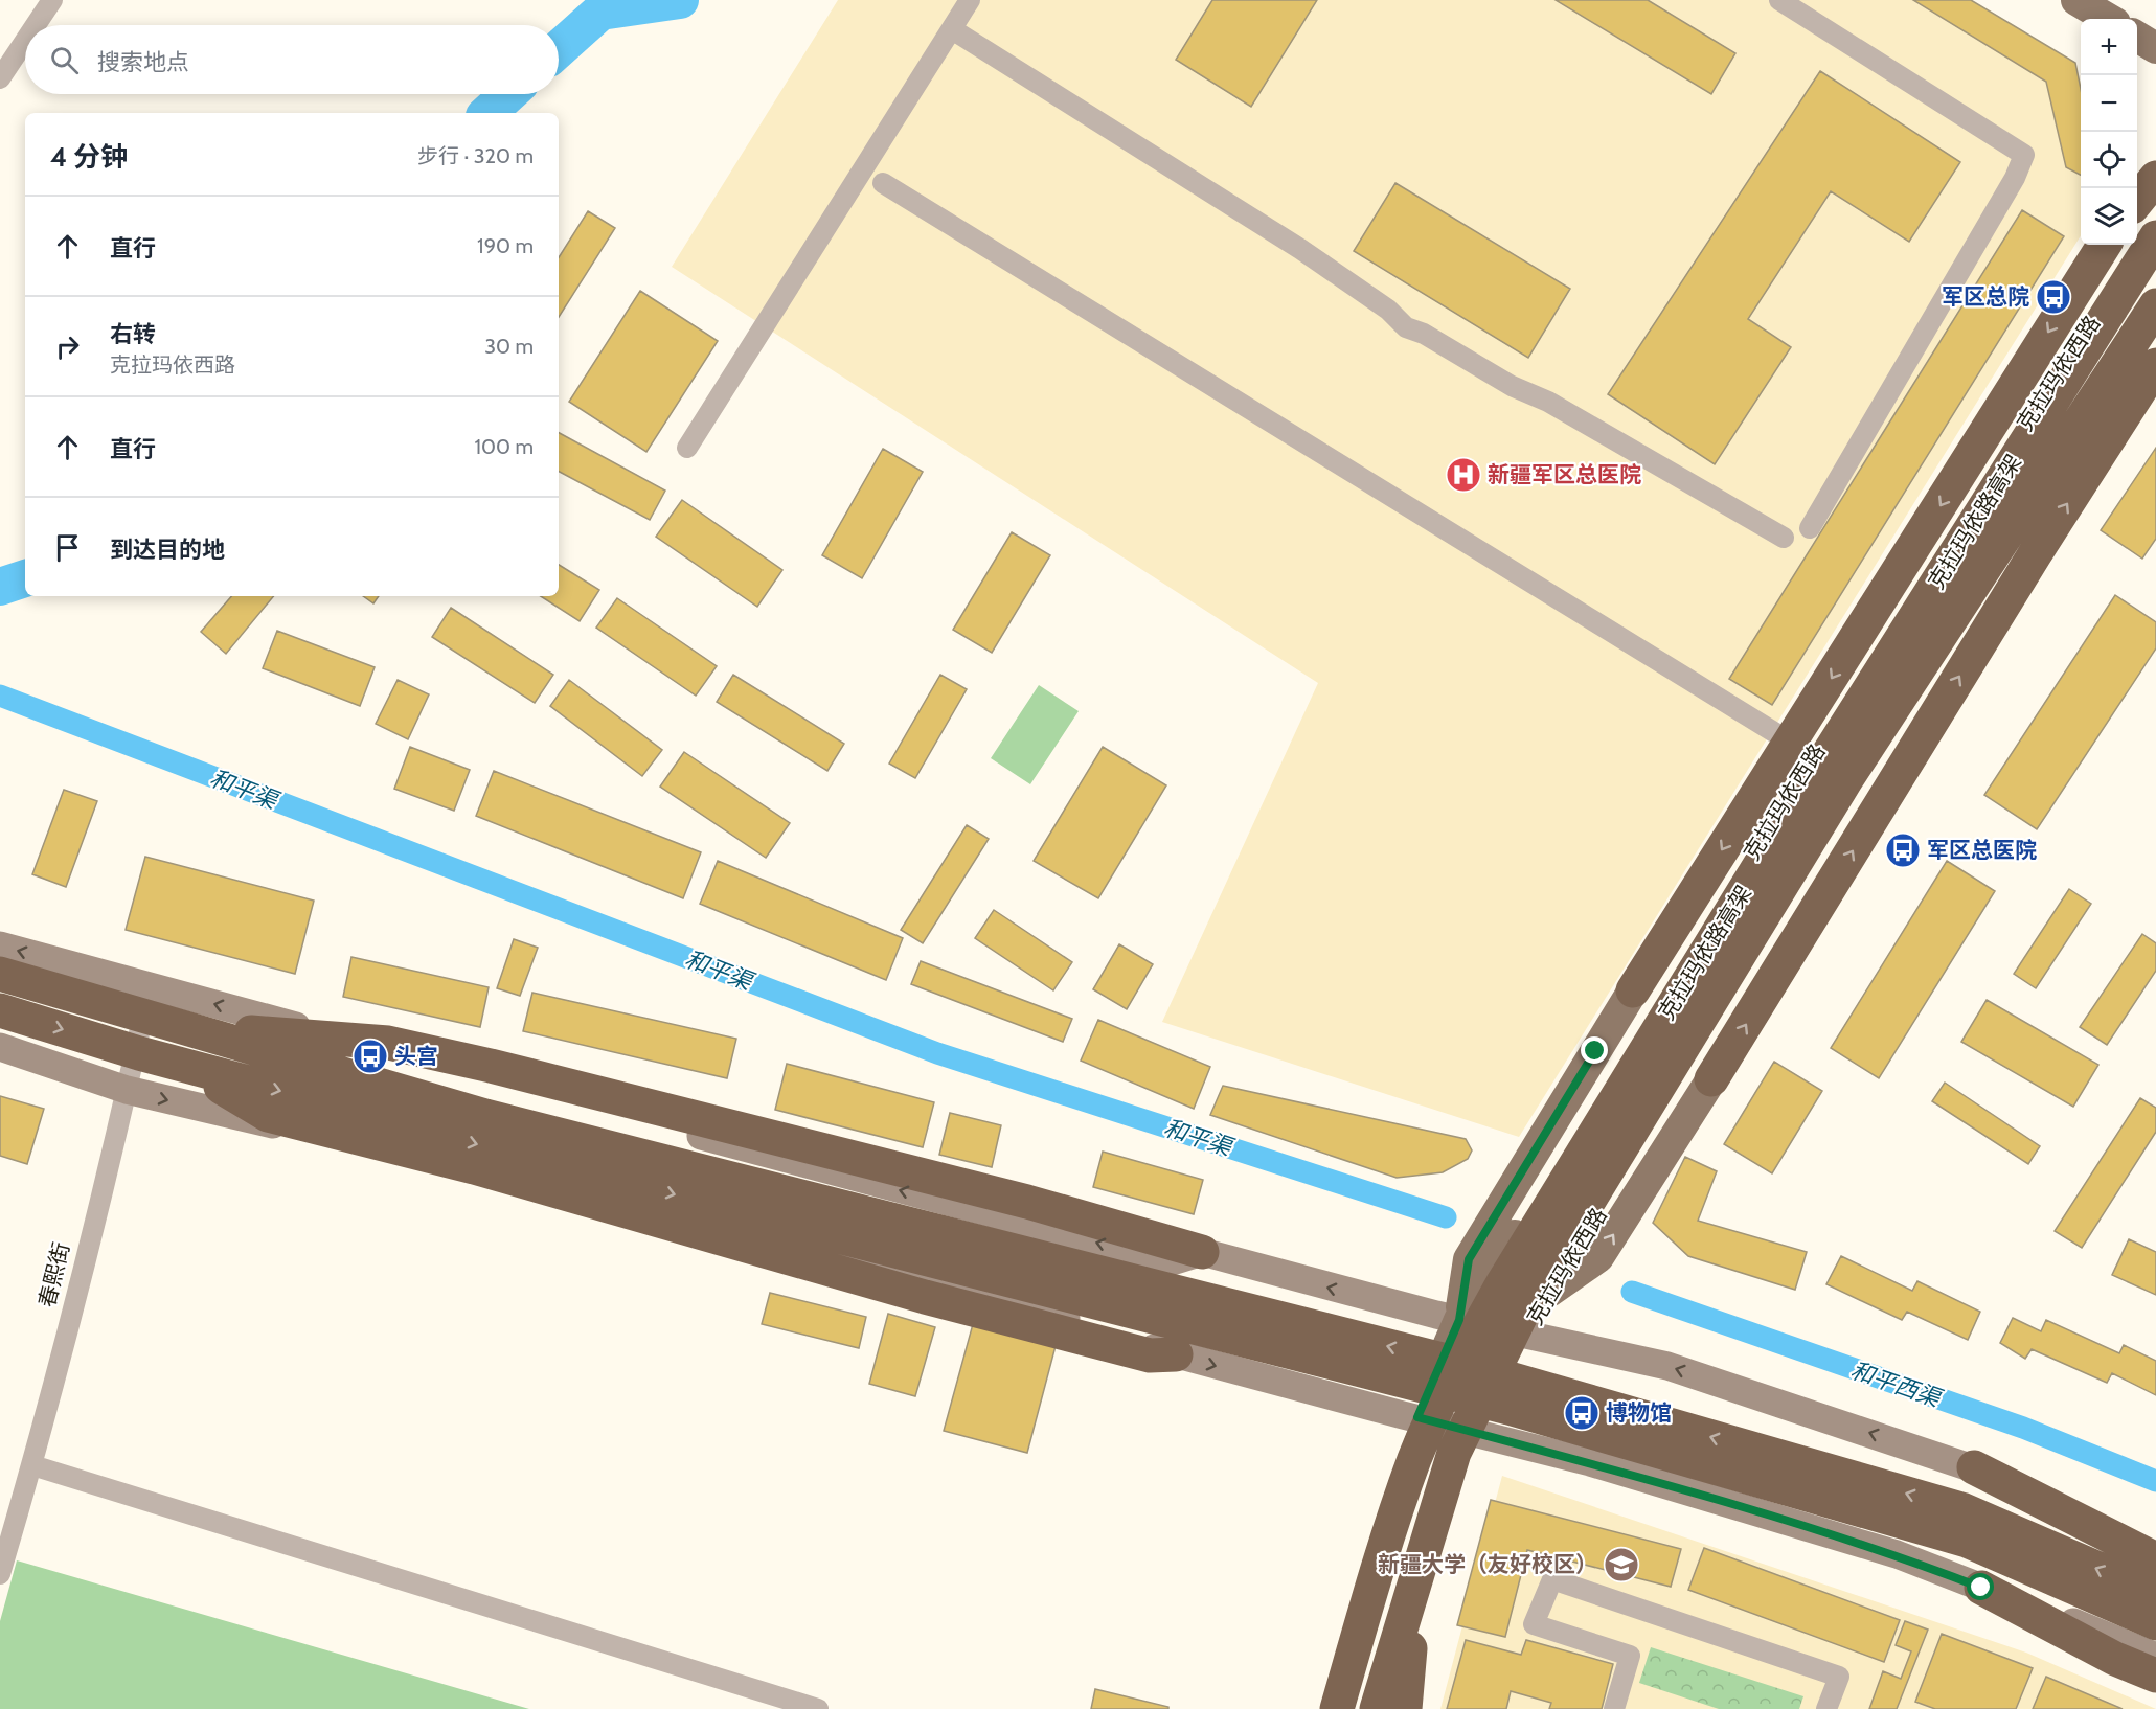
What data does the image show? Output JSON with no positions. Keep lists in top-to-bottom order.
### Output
{
  "streets": {
    "highway": ["克拉玛依路高架"],
    "main road": ["克拉玛依西路"],
    "street": ["春熙街"]
  },
  "crossings": [
    ["克拉玛依西路", "克拉玛依路高架"]
  ],
  "water": ["和平渠", "和平西渠"],
  "places": {
    "bus stop": [
      "军区总院",
      "军区总医院",
      "头宫",
      "博物馆"
    ],
    "hospital": ["新疆军区总医院"],
    "school or university": ["新疆大学（友好校区）"]
  },
  "page": {
    "map_buttons": ["+", "−"],
    "search": "搜索地点",
    "heading": ["4 分钟", "步行 · 320 m"],
    "list": [
      ["直行", "190 m"],
      ["右转", "克拉玛依西路", "30 m"],
      ["直行", "100 m"],
      "到达目的地"
    ]
  }
}
